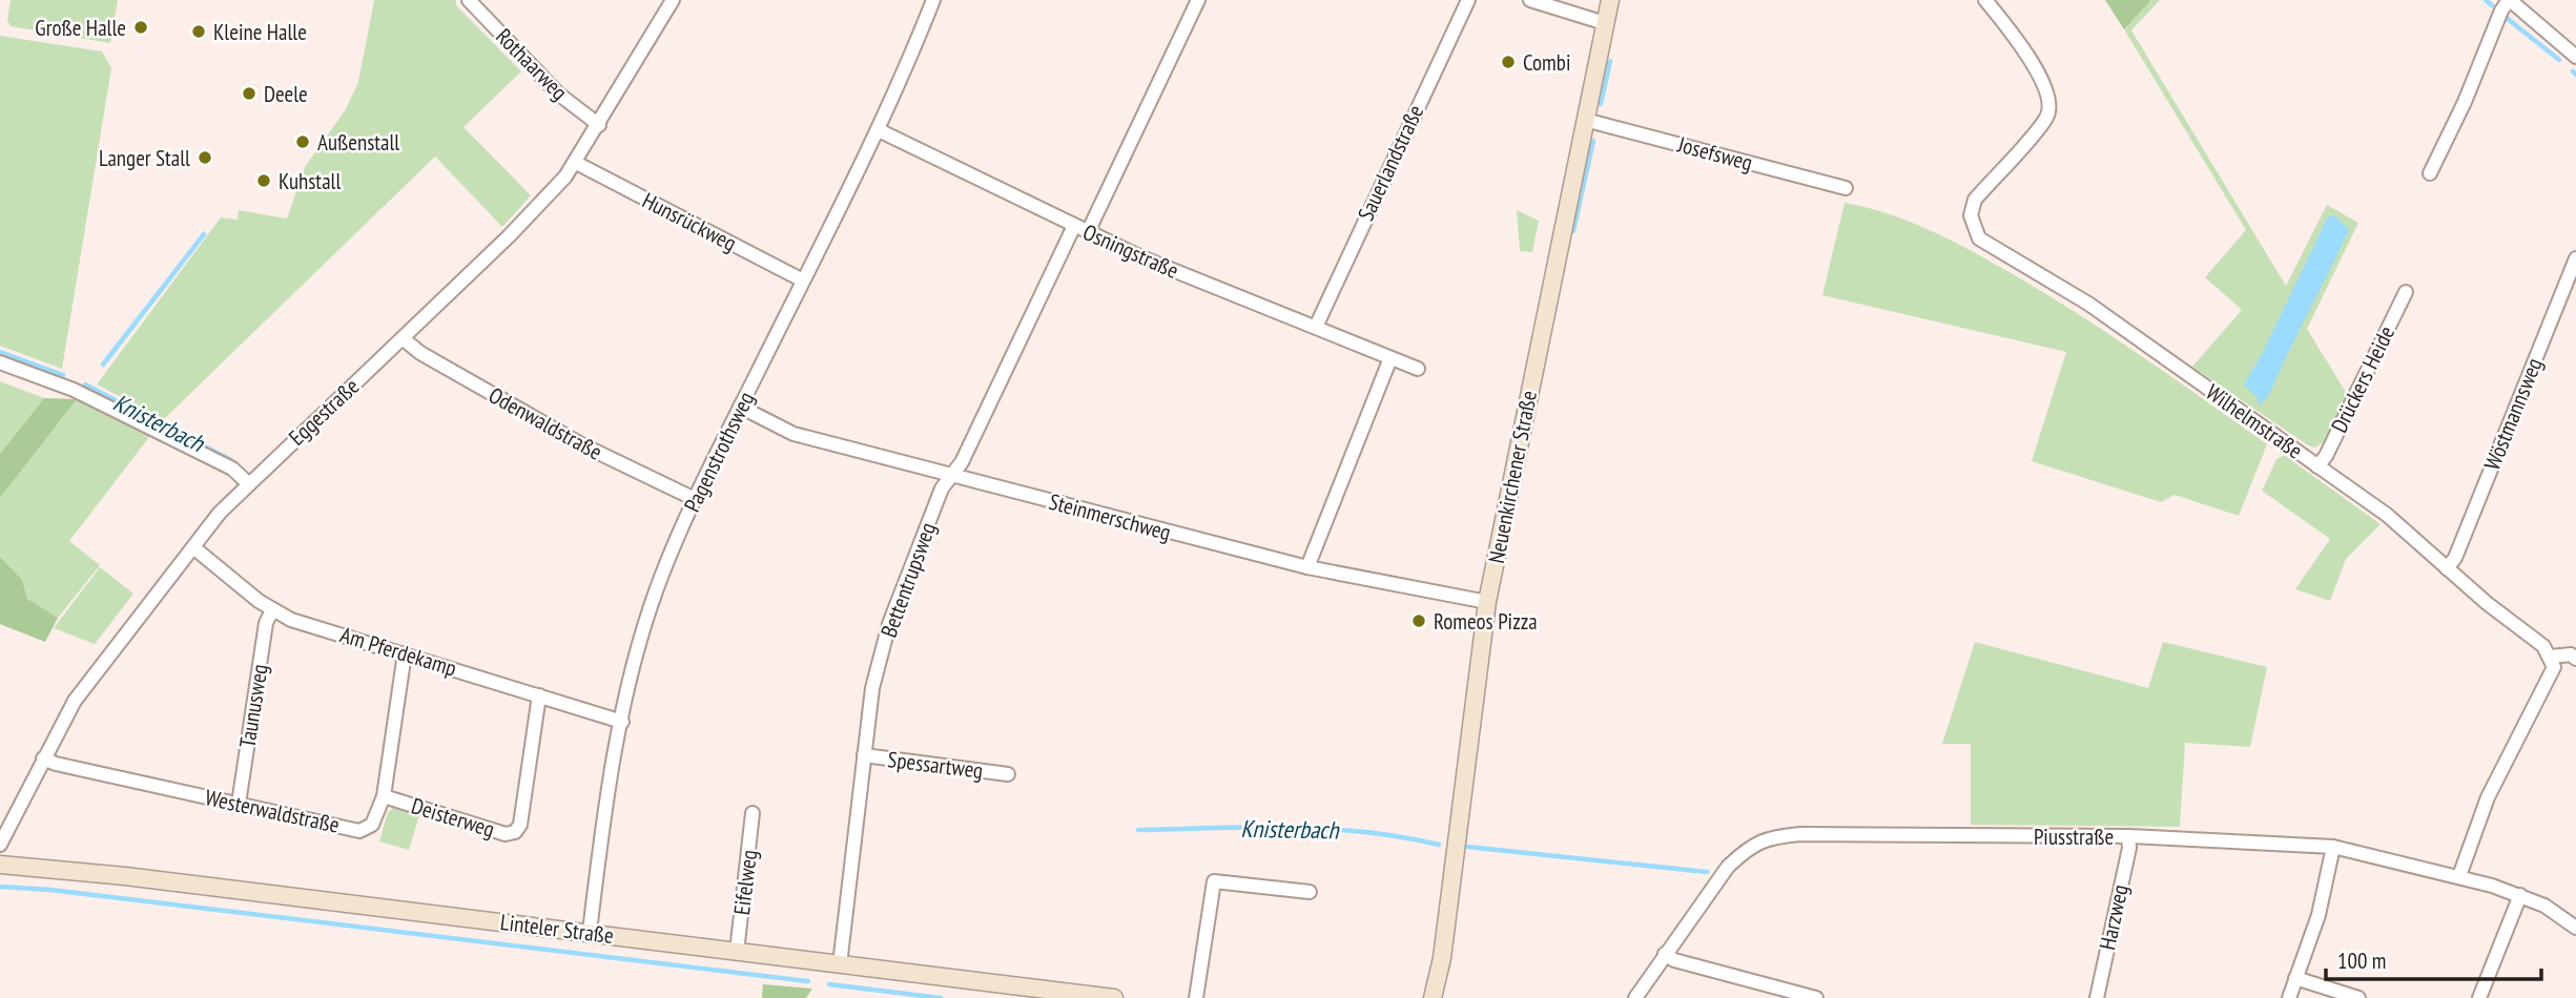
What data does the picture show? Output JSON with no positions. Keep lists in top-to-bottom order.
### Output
{
  "streets": {
    "street": [
      "Rothaarweg",
      "Josefsweg",
      "Sauerlandstraße",
      "Hunsrückweg",
      "Osningstraße",
      "Drückers Heide",
      "Eggestraße",
      "Wöstmannsweg",
      "Wilhelmstraße",
      "Odenwaldstraße",
      "Pagenstrothsweg",
      "Neuenkirchener Straße",
      "Steinmerschweg",
      "Bettentrupsweg",
      "Am Pferdekamp",
      "Taunusweg",
      "Spessartweg",
      "Westerwaldstraße",
      "Deisterweg",
      "Piusstraße",
      "Eifelweg",
      "Harzweg",
      "Linteler Straße"
    ]
  },
  "crossings": [
    ["Rothaarweg", "Eggestraße"],
    ["Josefsweg", "Neuenkirchener Straße"],
    ["Sauerlandstraße", "Osningstraße"],
    ["Hunsrückweg", "Eggestraße"],
    ["Hunsrückweg", "Pagenstrothsweg"],
    ["Osningstraße", "Pagenstrothsweg"],
    ["Osningstraße", "Bettentrupsweg"],
    ["Drückers Heide", "Wilhelmstraße"],
    ["Eggestraße", "Odenwaldstraße"],
    ["Eggestraße", "Am Pferdekamp"],
    ["Eggestraße", "Westerwaldstraße"],
    ["Wöstmannsweg", "Wilhelmstraße"],
    ["Odenwaldstraße", "Pagenstrothsweg"],
    ["Pagenstrothsweg", "Steinmerschweg"],
    ["Pagenstrothsweg", "Am Pferdekamp"],
    ["Pagenstrothsweg", "Linteler Straße"],
    ["Neuenkirchener Straße", "Steinmerschweg"],
    ["Steinmerschweg", "Bettentrupsweg"],
    ["Bettentrupsweg", "Spessartweg"],
    ["Bettentrupsweg", "Linteler Straße"],
    ["Am Pferdekamp", "Taunusweg"],
    ["Am Pferdekamp", "Westerwaldstraße"],
    ["Am Pferdekamp", "Deisterweg"],
    ["Taunusweg", "Westerwaldstraße"],
    ["Westerwaldstraße", "Deisterweg"],
    ["Piusstraße", "Harzweg"],
    ["Eifelweg", "Linteler Straße"]
  ],
  "water": ["Knisterbach"],
  "places": [
    "Große Halle",
    "Kleine Halle",
    "Combi",
    "Deele",
    "Außenstall",
    "Langer Stall",
    "Kuhstall",
    "Romeos Pizza"
  ],
  "scale_bar": "100 m"
}
